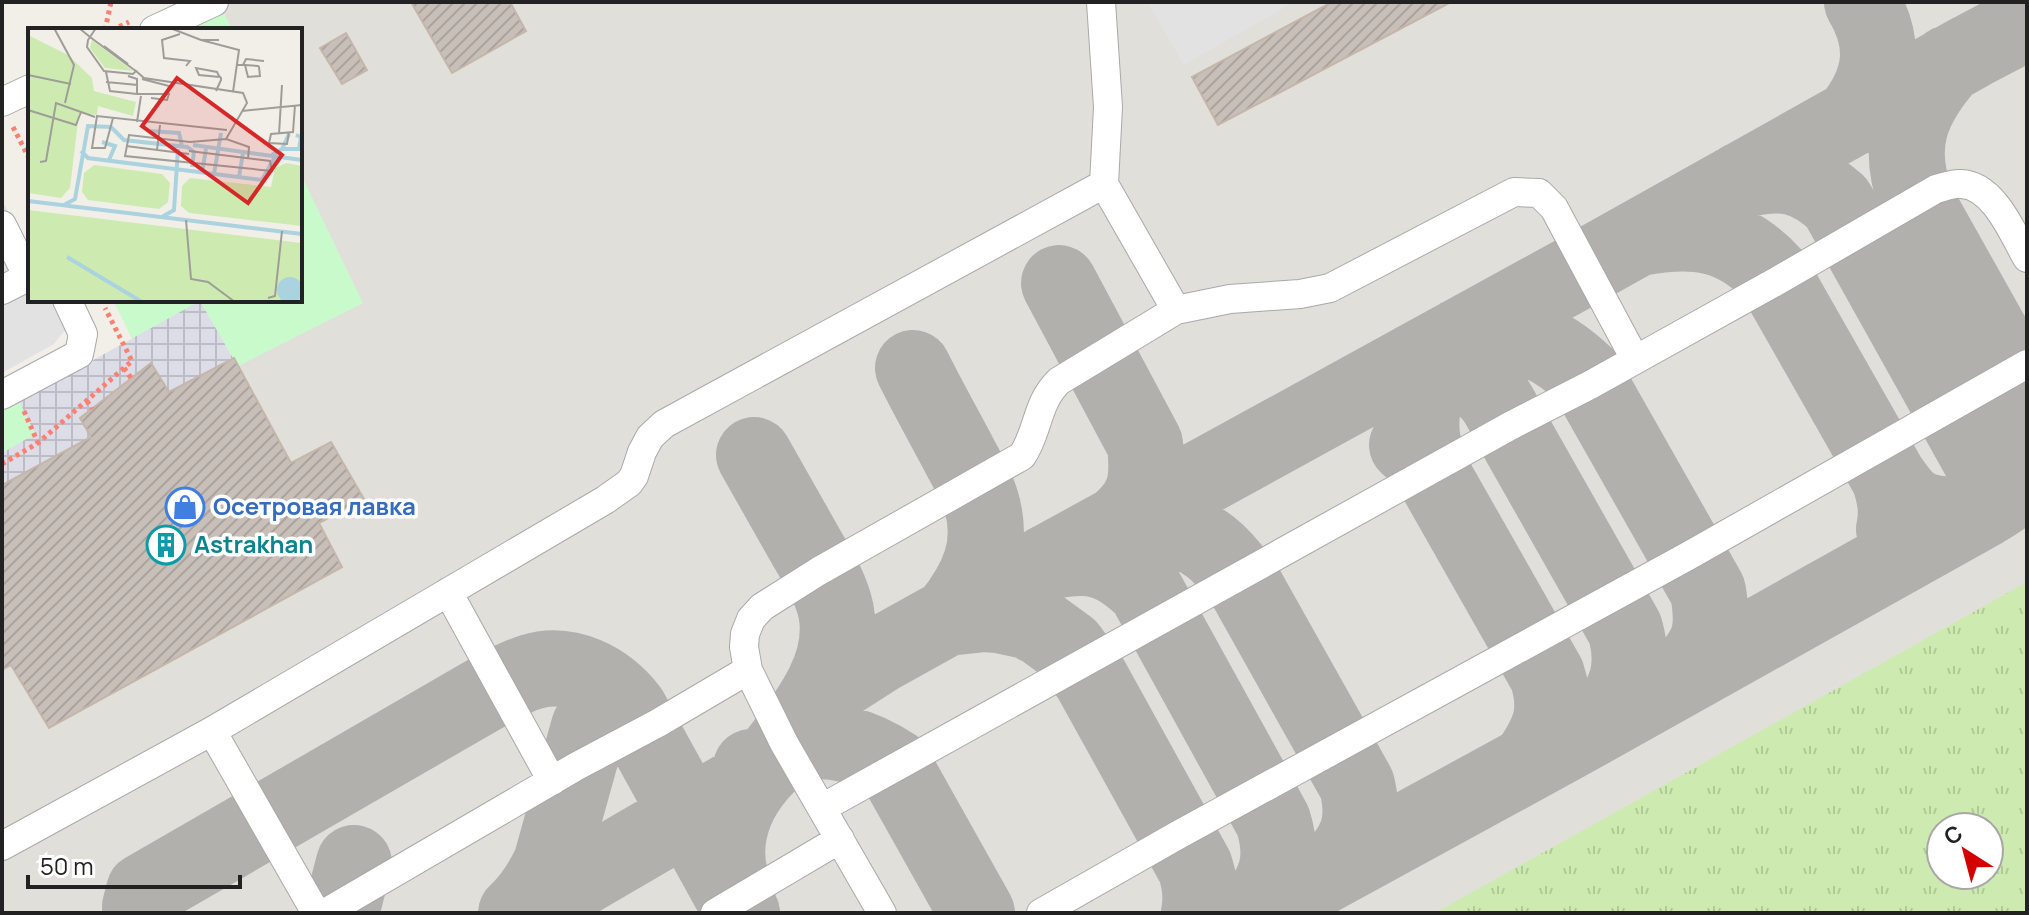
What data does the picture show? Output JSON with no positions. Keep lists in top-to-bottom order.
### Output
{
  "places": {
    "shop": ["Осетровая лавка"],
    "building": ["Astrakhan"]
  },
  "scale_bar": "50 m",
  "north": "top left"
}
